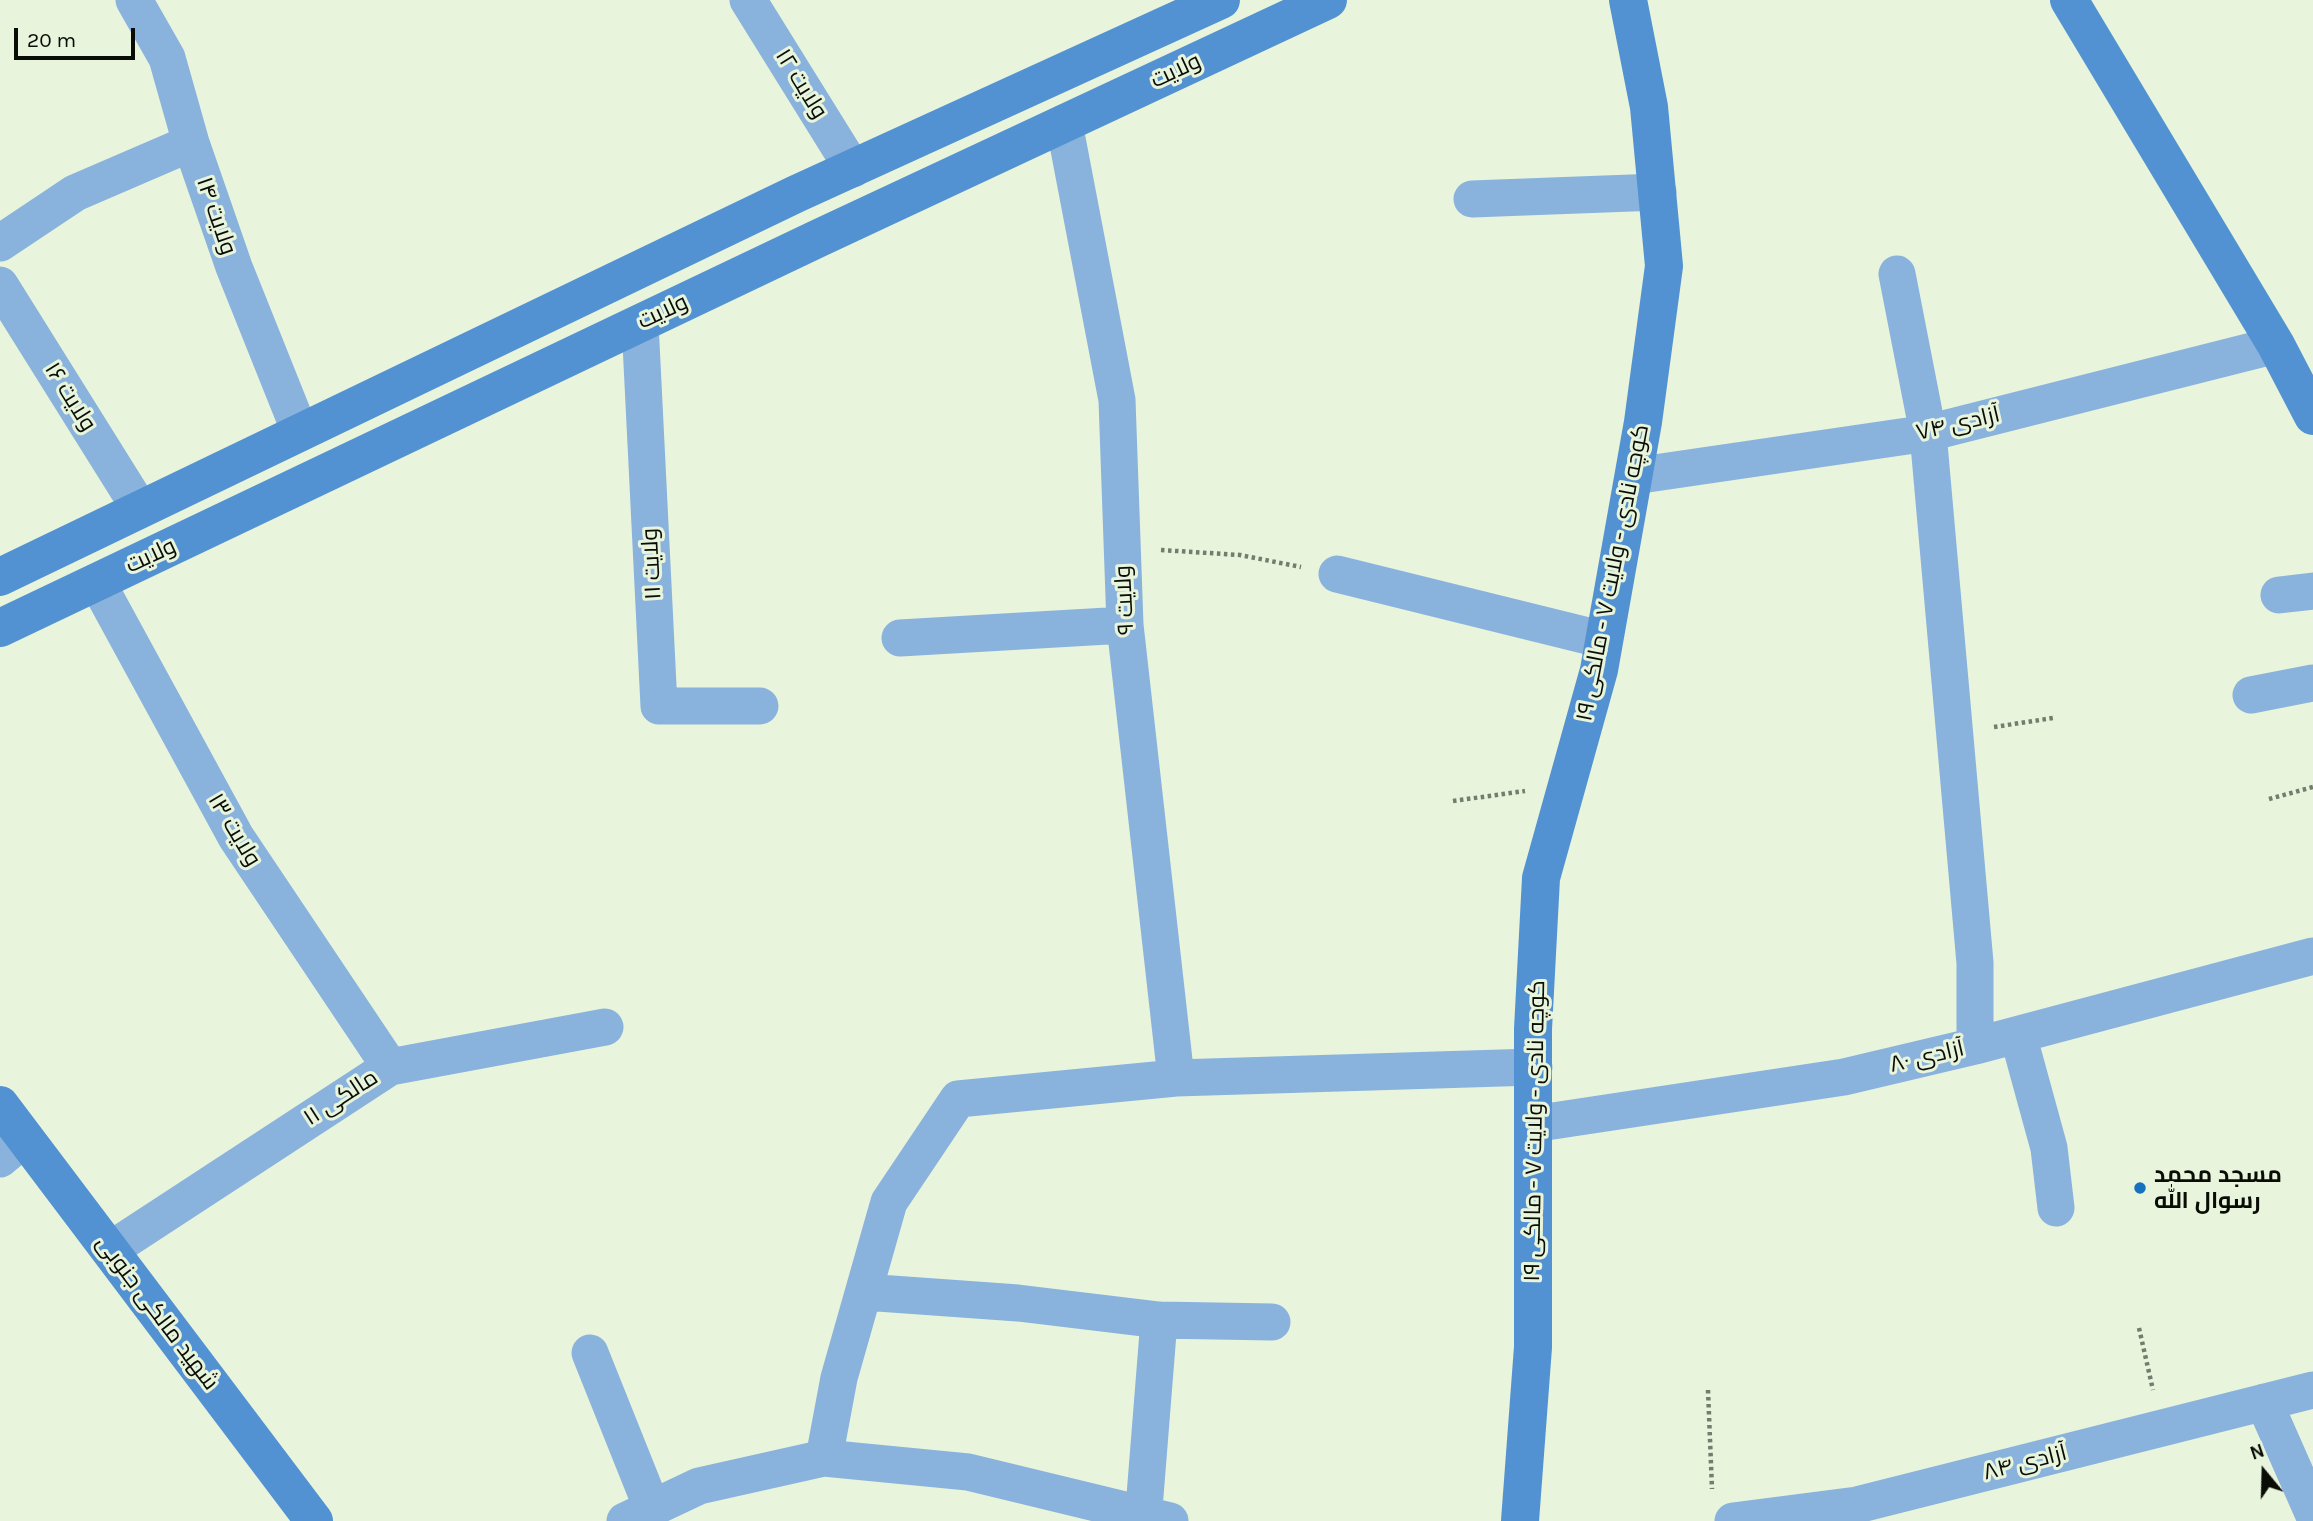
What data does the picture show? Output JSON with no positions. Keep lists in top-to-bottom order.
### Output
{
  "streets": {
    "main road": ["ولایت", "کوچه نادی - ولایت ۷ - مالکی ۱۹", "شهید مالکی جنوبی"],
    "street": [
      "ولایت ۱۲",
      "ولایت ۱۴",
      "ولایت ۱۶",
      "آزادی ۷۴",
      "ولایت ۱۱",
      "ولایت ۹",
      "ولایت ۱۳",
      "آزادی ۸۰",
      "مالکی ۱۱",
      "آزادی ۸۴"
    ]
  },
  "crossings": [
    ["ولایت", "ولایت ۱۲"],
    ["ولایت", "ولایت ۱۴"],
    ["ولایت", "ولایت ۱۶"],
    ["ولایت", "ولایت ۱۱"],
    ["ولایت", "ولایت ۹"],
    ["ولایت", "ولایت ۱۳"],
    ["آزادی ۷۴", "کوچه نادی - ولایت ۷ - مالکی ۱۹"],
    ["کوچه نادی - ولایت ۷ - مالکی ۱۹", "آزادی ۸۰"],
    ["ولایت ۱۳", "مالکی ۱۱"],
    ["مالکی ۱۱", "شهید مالکی جنوبی"]
  ],
  "places": ["مسجد محمد رسوال الله"],
  "scale_bar": "20 m",
  "north": "top"
}
